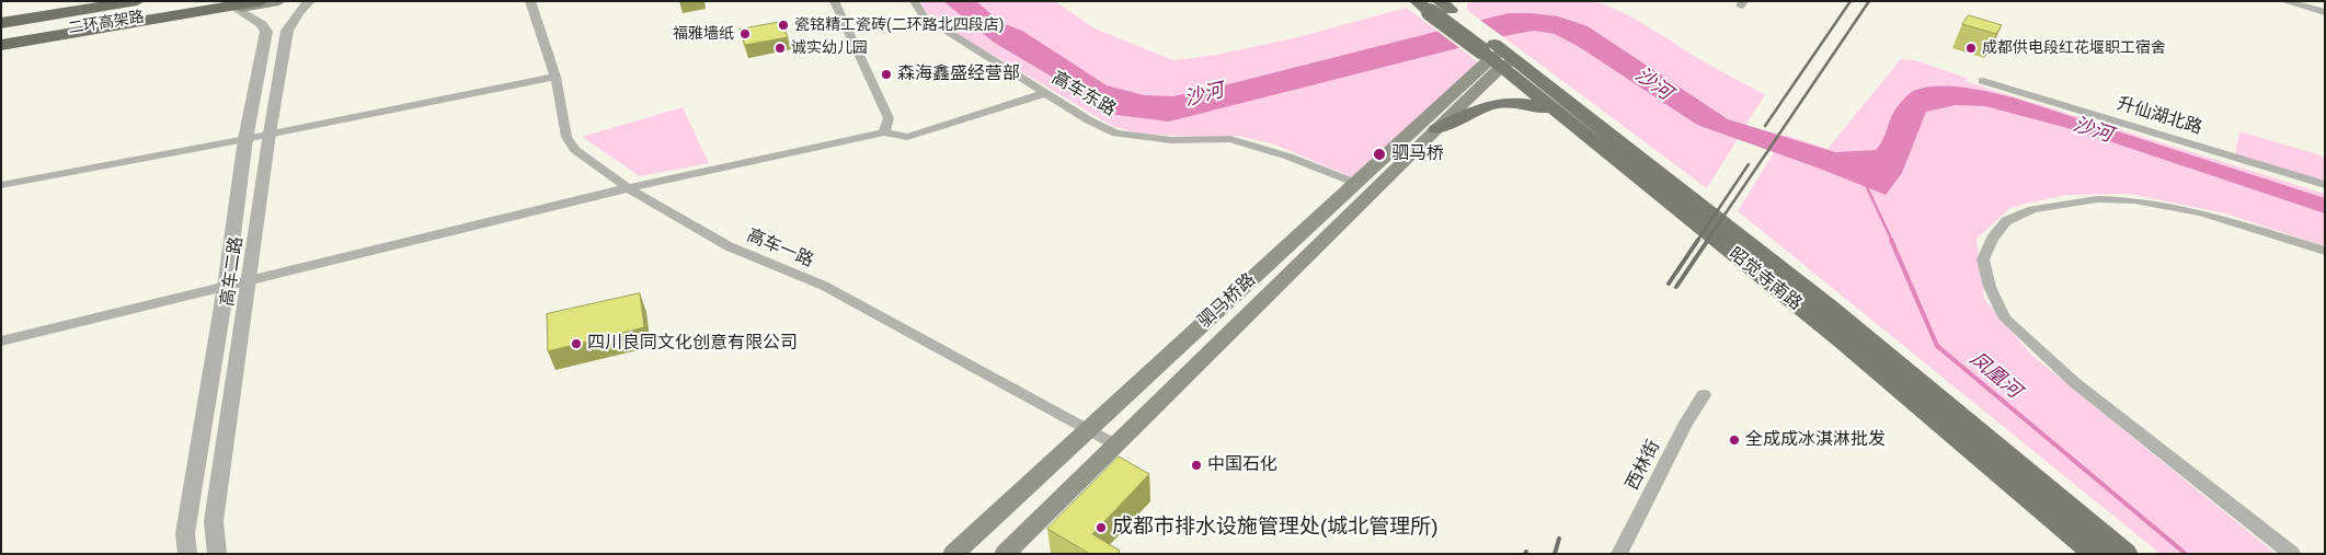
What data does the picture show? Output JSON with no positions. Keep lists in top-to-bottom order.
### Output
{
  "streets": {
    "highway": ["二环高架路"],
    "main road": ["昭觉寺南路", "驷马桥路"],
    "street": [
      "高车东路",
      "升仙湖北路",
      "高车一路",
      "高车二路",
      "西林街"
    ]
  },
  "crossings": [
    ["二环高架路", "高车二路"],
    ["高车东路", "驷马桥路"],
    ["高车一路", "驷马桥路"],
    ["昭觉寺南路", "驷马桥路"]
  ],
  "water": ["沙河", "凤凰河"],
  "places": [
    "瓷铭精工瓷砖(二环路北四段店)",
    "福雅墙纸",
    "诚实幼儿园",
    "成都供电段红花堰职工宿舍",
    "森海鑫盛经营部",
    "驷马桥",
    "四川良同文化创意有限公司",
    "全成成冰淇淋批发",
    "中国石化",
    "成都市排水设施管理处(城北管理所)"
  ]
}
